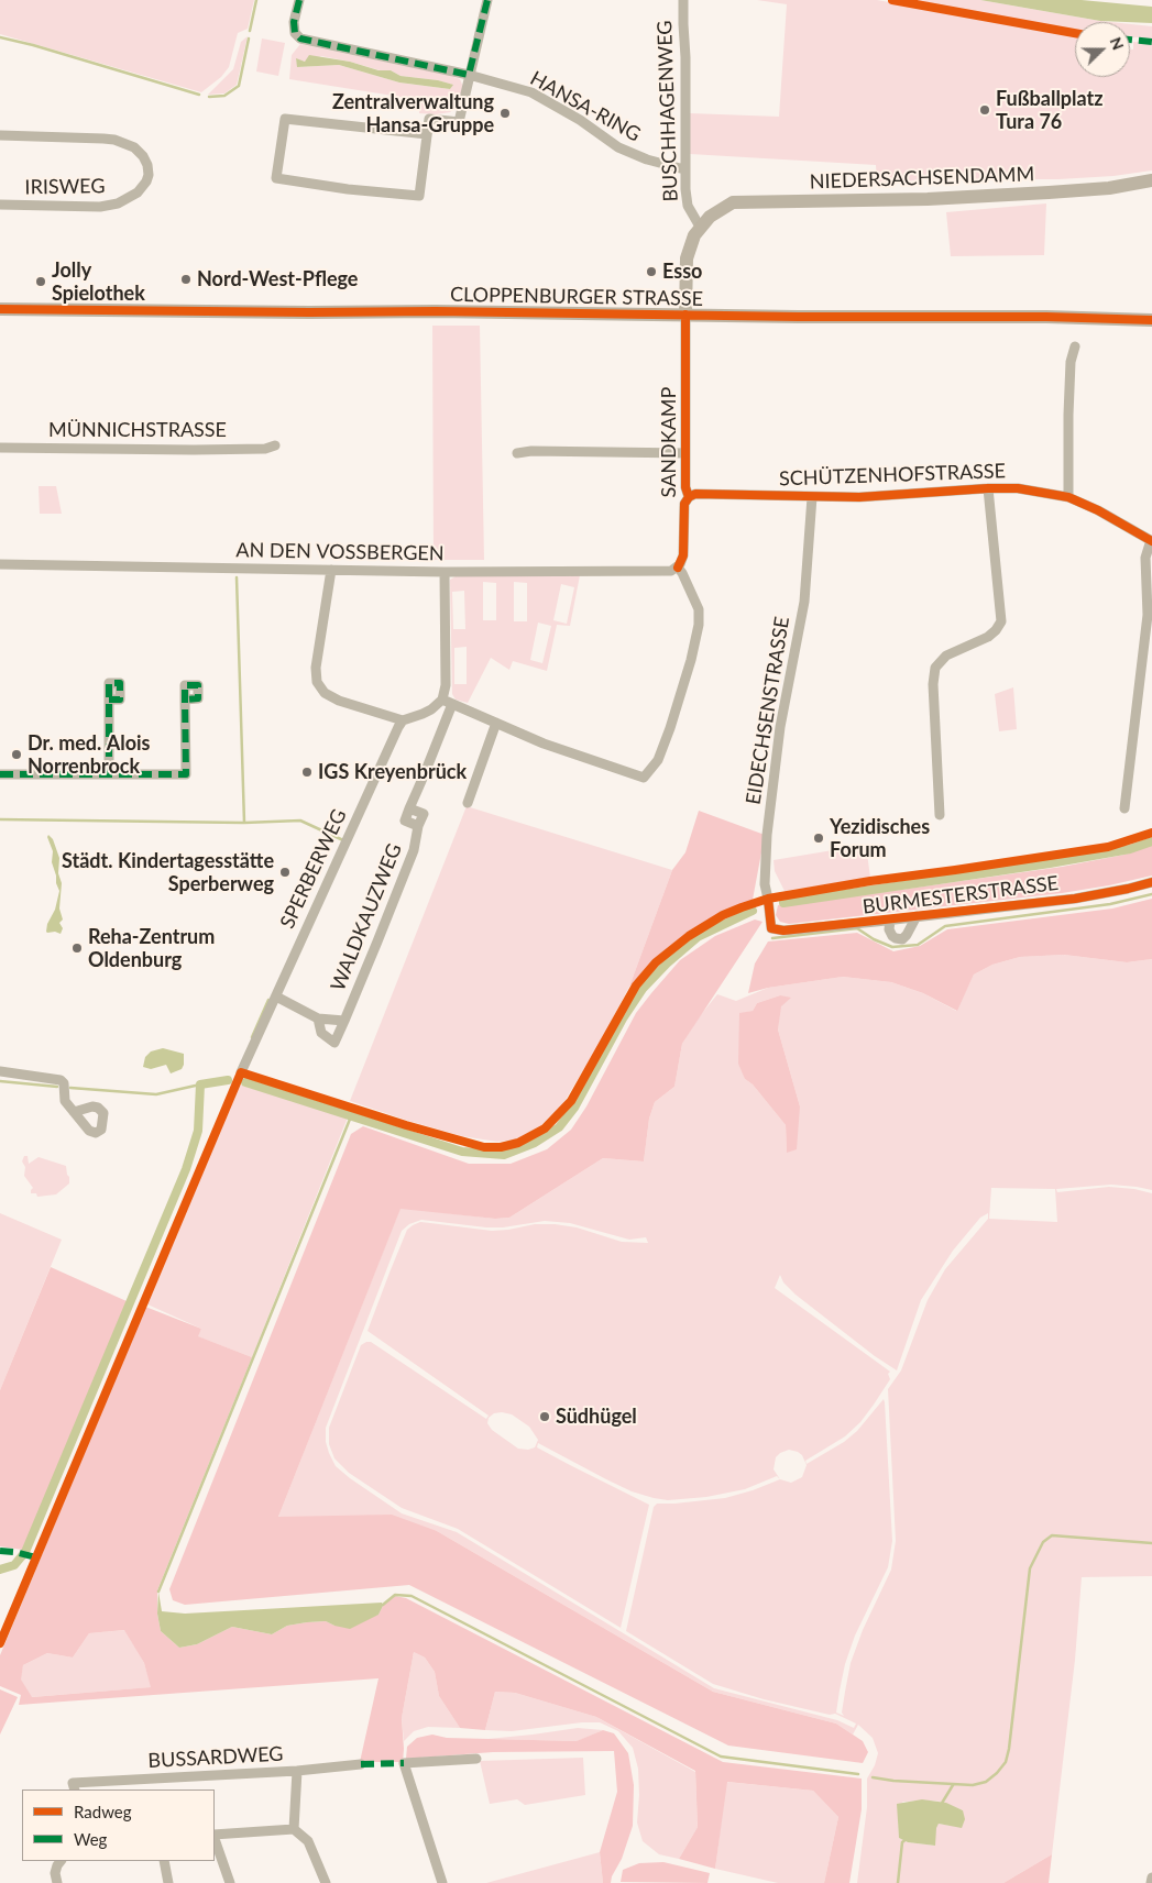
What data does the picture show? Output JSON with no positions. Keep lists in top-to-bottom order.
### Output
{
  "streets": {
    "main road": ["NIEDERSACHSENDAMM", "CLOPPENBURGER STRASSE"],
    "street": [
      "HANSA-RING",
      "BUSCHHAGENWEG",
      "IRISWEG",
      "MÜNNICHSTRASSE",
      "SANDKAMP",
      "SCHÜTZENHOFSTRASSE",
      "AN DEN VOSSBERGEN",
      "EIDECHSENSTRASSE",
      "SPERBERWEG",
      "BURMESTERSTRASSE",
      "WALDKAUZWEG",
      "BUSSARDWEG"
    ]
  },
  "crossings": [
    ["HANSA-RING", "BUSCHHAGENWEG"],
    ["BUSCHHAGENWEG", "NIEDERSACHSENDAMM"],
    ["CLOPPENBURGER STRASSE", "SANDKAMP"],
    ["SANDKAMP", "SCHÜTZENHOFSTRASSE"],
    ["SANDKAMP", "AN DEN VOSSBERGEN"],
    ["SCHÜTZENHOFSTRASSE", "EIDECHSENSTRASSE"],
    ["EIDECHSENSTRASSE", "BURMESTERSTRASSE"],
    ["SPERBERWEG", "WALDKAUZWEG"]
  ],
  "places": [
    "Fußballplatz Tura 76",
    "Zentralverwaltung Hansa-Gruppe",
    "Esso",
    "Nord-West-Pflege",
    "Jolly Spielothek",
    "Dr. med. Alois Norrenbrock",
    "IGS Kreyenbrück",
    "Yezidisches Forum",
    "Städt. Kindertagesstätte Sperberweg",
    "Reha-Zentrum Oldenburg",
    "Südhügel"
  ],
  "legend": ["Radweg", "Weg"],
  "north": "right"
}
